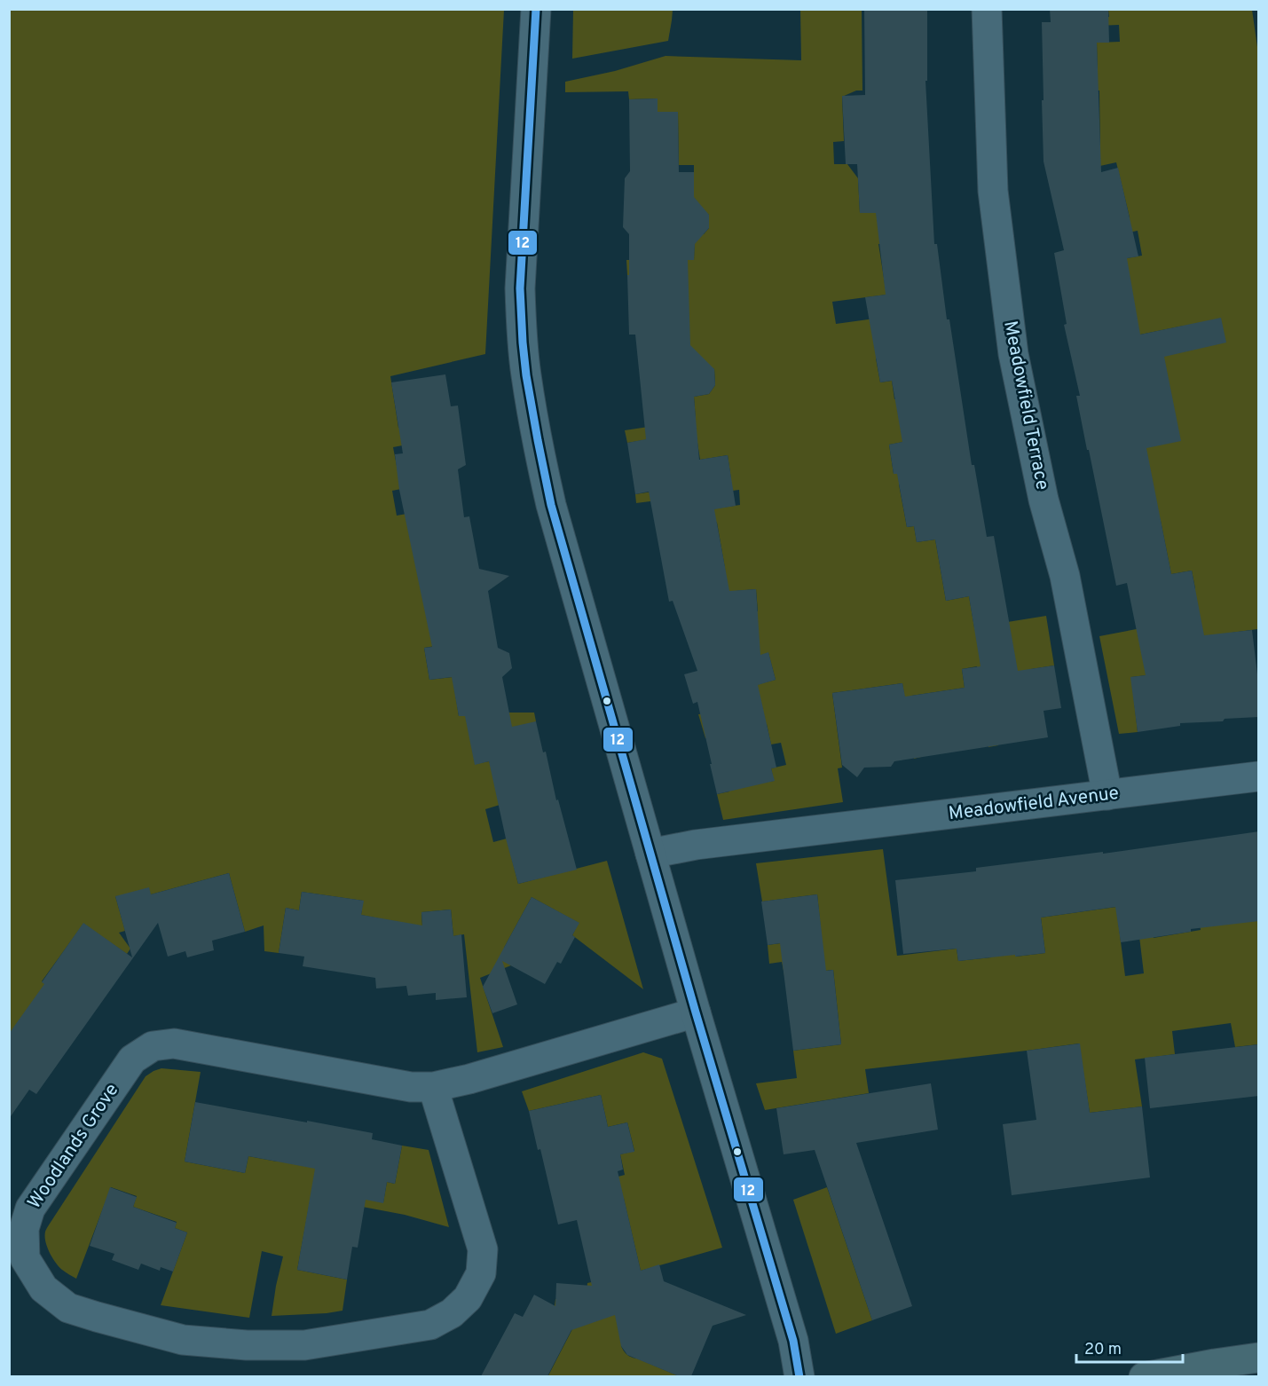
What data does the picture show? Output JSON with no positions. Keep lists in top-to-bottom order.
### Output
{
  "streets": {
    "street": ["Meadowfield Terrace", "Meadowfield Avenue", "Woodlands Grove"]
  },
  "crossings": [
    ["Meadowfield Terrace", "Meadowfield Avenue"]
  ],
  "lines": ["transit line 12"],
  "scale_bar": "20 m"
}
